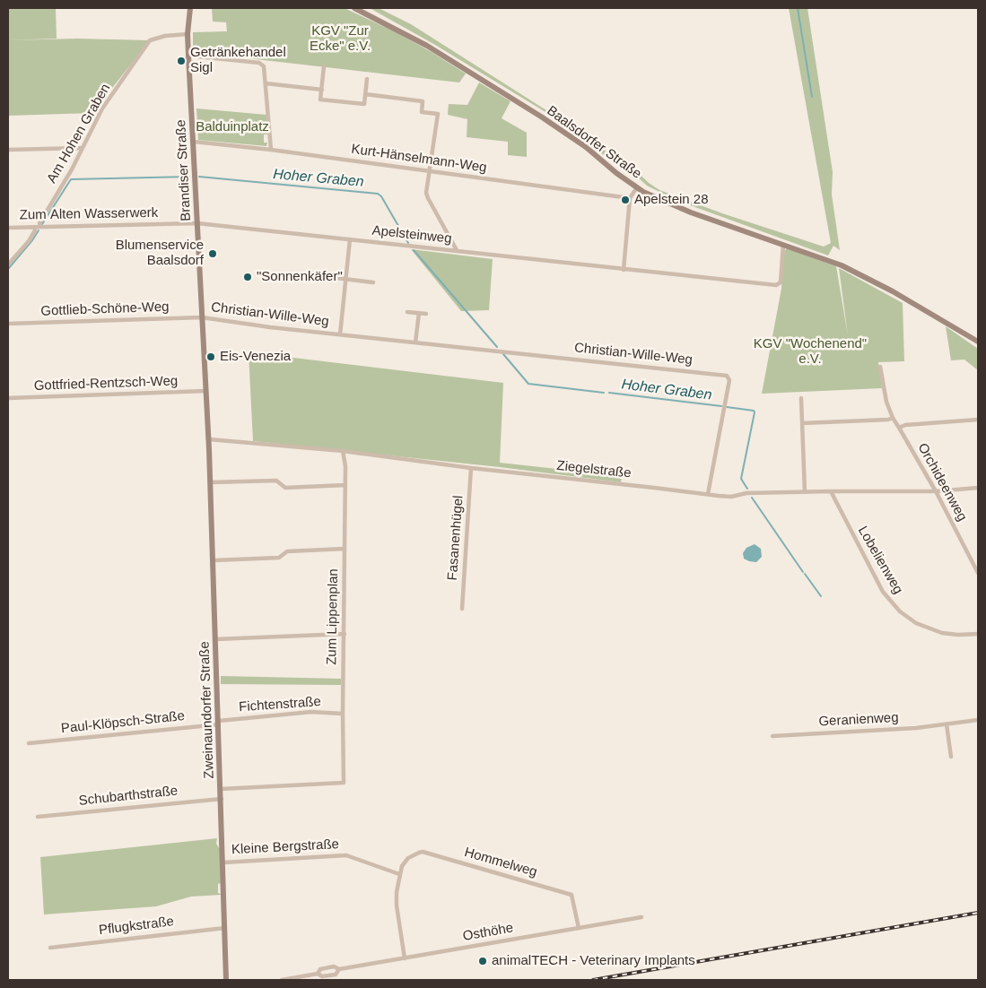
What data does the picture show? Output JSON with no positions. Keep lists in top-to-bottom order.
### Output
{
  "streets": {
    "street": [
      "Am Hohen Graben",
      "Baalsdorfer Straße",
      "Kurt-Hänselmann-Weg",
      "Brandiser Straße",
      "Zum Alten Wasserwerk",
      "Apelsteinweg",
      "Gottlieb-Schöne-Weg",
      "Christian-Wille-Weg",
      "Gottfried-Rentzsch-Weg",
      "Ziegelstraße",
      "Orchideenweg",
      "Fasanenhügel",
      "Lobelienweg",
      "Zum Lippenplan",
      "Fichtenstraße",
      "Zweinaundorfer Straße",
      "Geranienweg",
      "Paul-Klöpsch-Straße",
      "Schubarthstraße",
      "Kleine Bergstraße",
      "Hommelweg",
      "Pflugkstraße",
      "Osthöhe"
    ]
  },
  "crossings": [
    ["Am Hohen Graben", "Brandiser Straße"],
    ["Am Hohen Graben", "Zum Alten Wasserwerk"],
    ["Baalsdorfer Straße", "Apelsteinweg"],
    ["Kurt-Hänselmann-Weg", "Brandiser Straße"],
    ["Brandiser Straße", "Zum Alten Wasserwerk"],
    ["Brandiser Straße", "Apelsteinweg"],
    ["Brandiser Straße", "Gottlieb-Schöne-Weg"],
    ["Brandiser Straße", "Christian-Wille-Weg"],
    ["Brandiser Straße", "Gottfried-Rentzsch-Weg"],
    ["Brandiser Straße", "Ziegelstraße"],
    ["Brandiser Straße", "Zweinaundorfer Straße"],
    ["Zum Alten Wasserwerk", "Apelsteinweg"],
    ["Gottlieb-Schöne-Weg", "Christian-Wille-Weg"],
    ["Christian-Wille-Weg", "Ziegelstraße"],
    ["Ziegelstraße", "Orchideenweg"],
    ["Ziegelstraße", "Fasanenhügel"],
    ["Ziegelstraße", "Lobelienweg"],
    ["Ziegelstraße", "Zum Lippenplan"],
    ["Ziegelstraße", "Zweinaundorfer Straße"],
    ["Zum Lippenplan", "Fichtenstraße"],
    ["Zum Lippenplan", "Zweinaundorfer Straße"],
    ["Fichtenstraße", "Zweinaundorfer Straße"],
    ["Fichtenstraße", "Paul-Klöpsch-Straße"],
    ["Zweinaundorfer Straße", "Paul-Klöpsch-Straße"],
    ["Zweinaundorfer Straße", "Schubarthstraße"],
    ["Zweinaundorfer Straße", "Kleine Bergstraße"],
    ["Zweinaundorfer Straße", "Pflugkstraße"],
    ["Kleine Bergstraße", "Hommelweg"],
    ["Hommelweg", "Osthöhe"]
  ],
  "water": ["Hoher Graben"],
  "parks": ["KGV \"Zur Ecke\" e.V.", "Balduinplatz", "KGV \"Wochenend\" e.V."],
  "places": [
    "Getränkehandel Sigl",
    "Apelstein 28",
    "Blumenservice Baalsdorf",
    "\"Sonnenkäfer\"",
    "Eis-Venezia",
    "animalTECH - Veterinary Implants"
  ]
}
